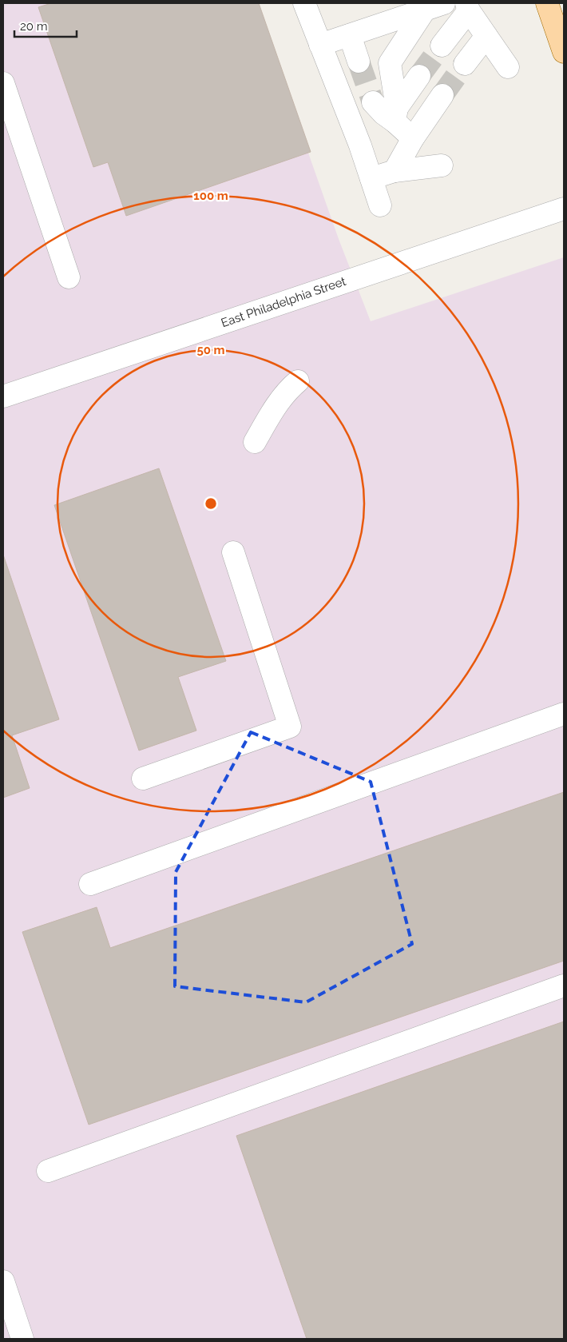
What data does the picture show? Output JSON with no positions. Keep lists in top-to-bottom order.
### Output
{
  "streets": {
    "street": ["East Philadelphia Street"]
  },
  "scale_bar": "20 m",
  "rings": ["100 m", "50 m"]
}
